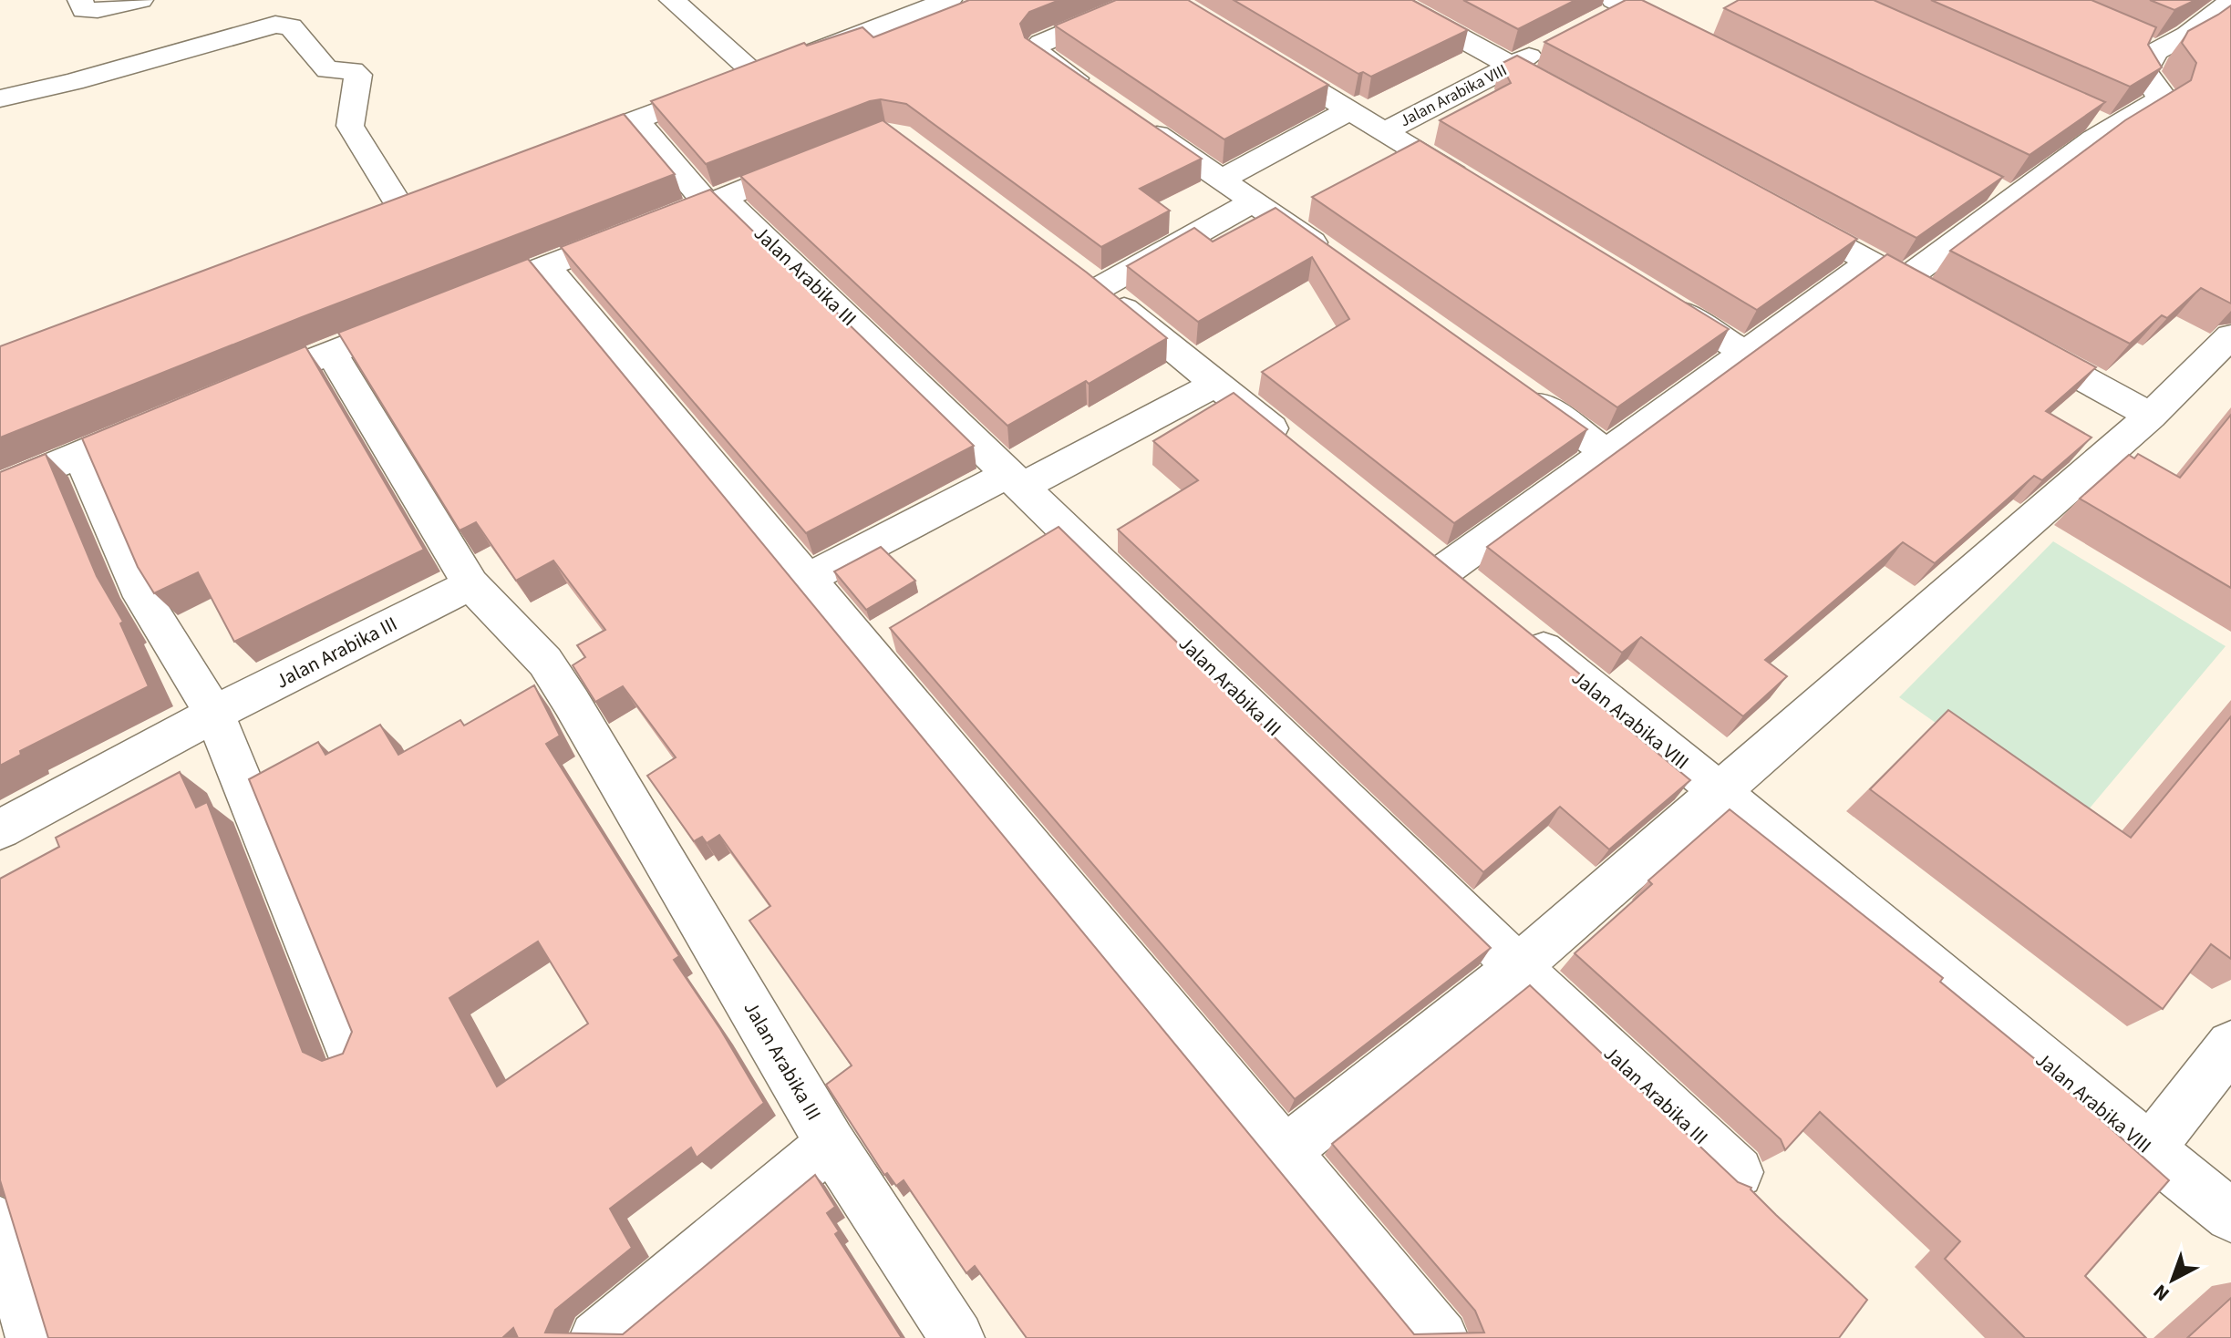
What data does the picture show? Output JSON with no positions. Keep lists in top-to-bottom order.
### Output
{
  "streets": {
    "street": ["Jalan Arabika VIII", "Jalan Arabika III"]
  },
  "north": "bottom left"
}
